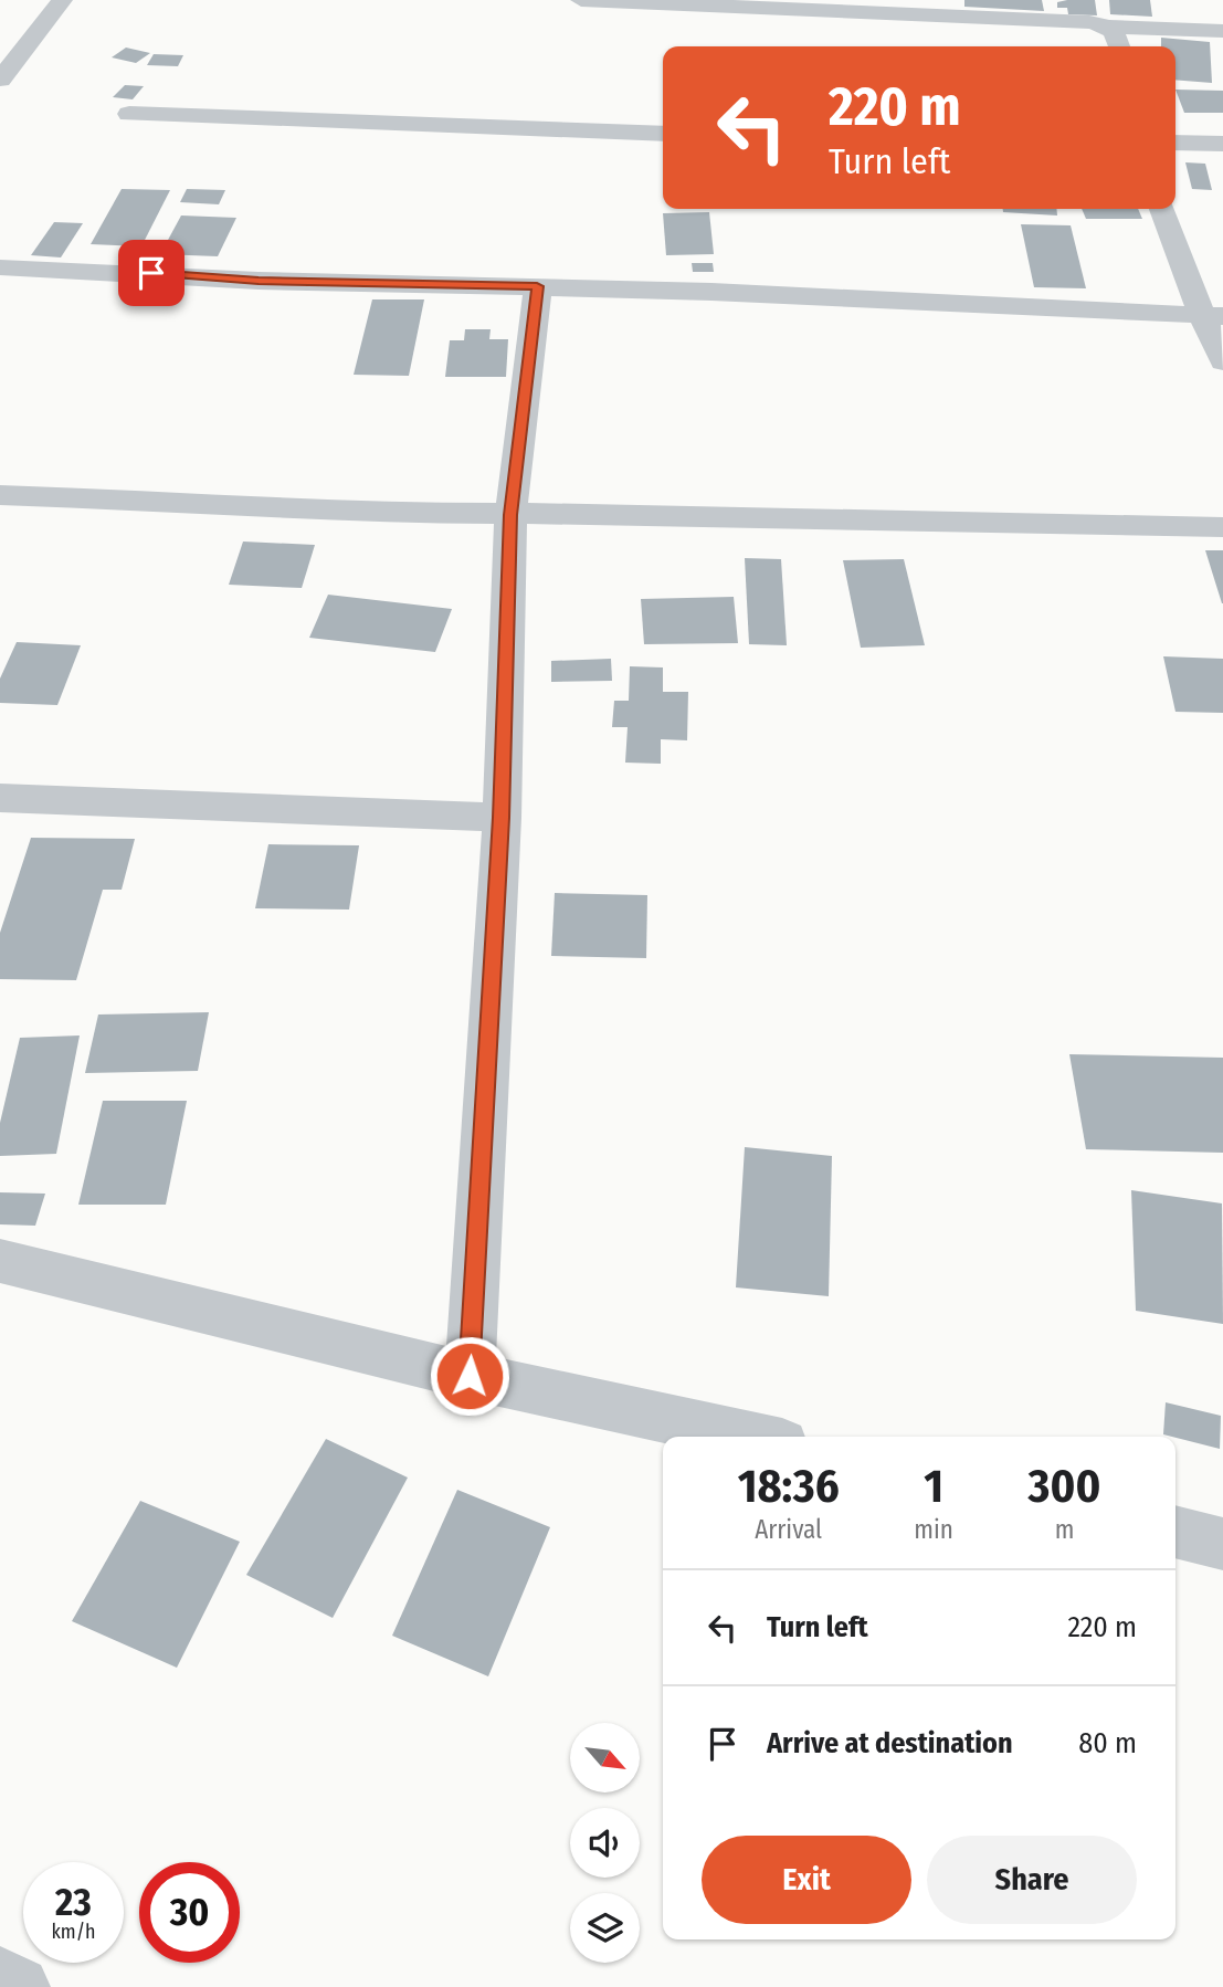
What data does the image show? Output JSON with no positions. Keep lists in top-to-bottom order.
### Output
{
  "north": "bottom right",
  "page": {
    "turn": ["220 m", "Turn left"],
    "eta": [
      "18:36",
      "Arrival",
      "1",
      "min",
      "300",
      "m"
    ],
    "list": [
      {
        "name": "Turn left",
        "value": "220 m"
      },
      {
        "name": "Arrive at destination",
        "value": "80 m"
      }
    ],
    "buttons": ["Exit", "Share"],
    "speed": "23 km/h",
    "limit": "30"
  }
}
